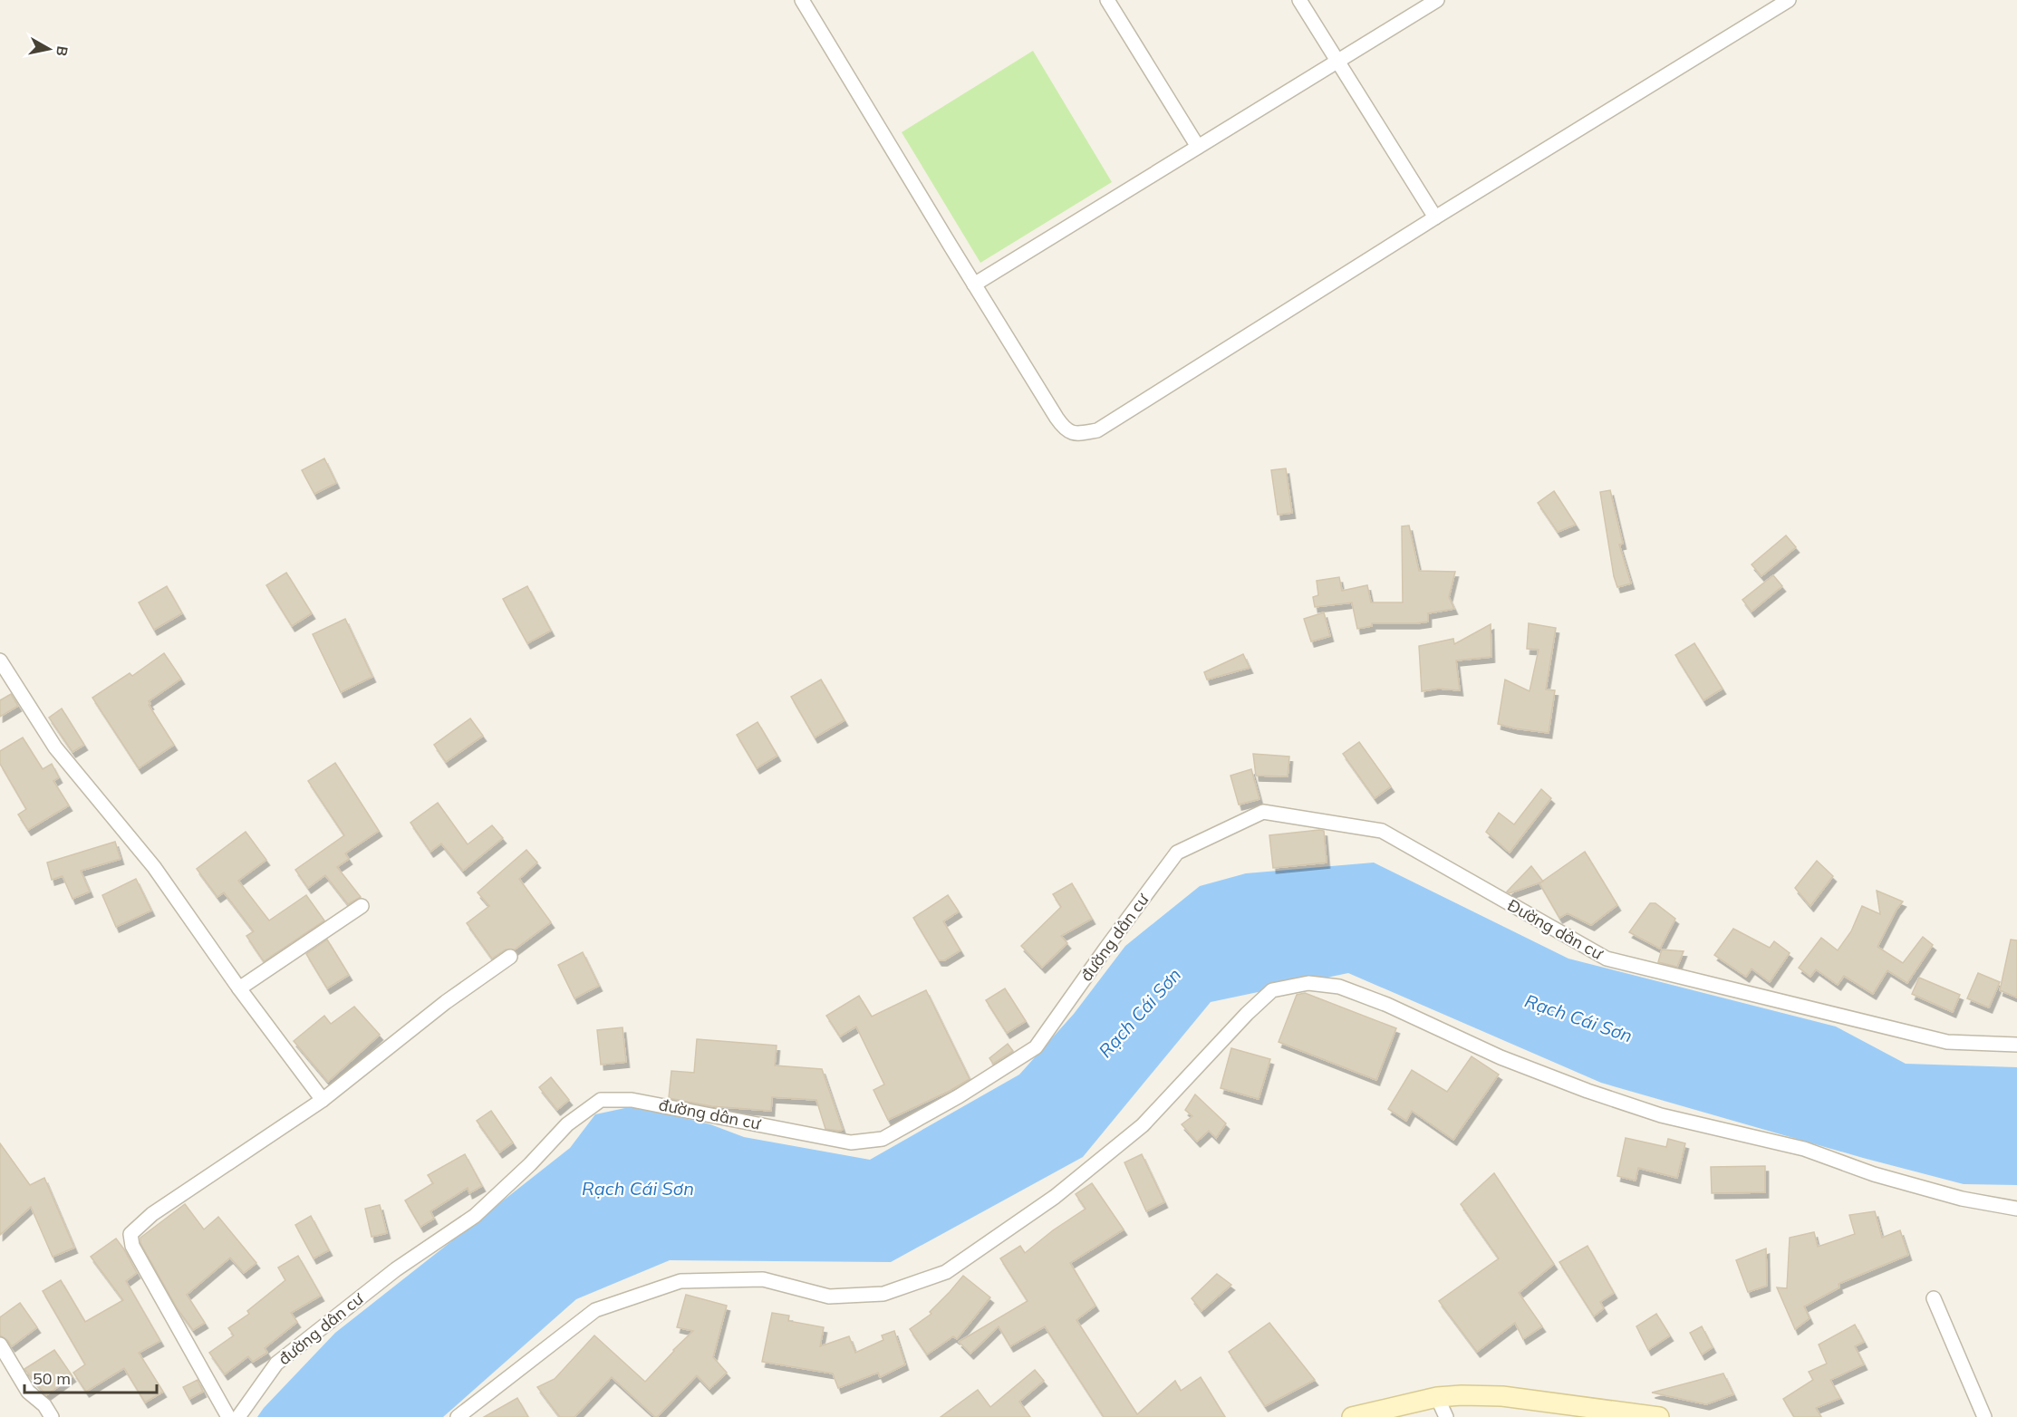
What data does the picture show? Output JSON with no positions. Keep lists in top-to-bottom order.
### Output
{
  "streets": {
    "street": ["Đường dân cư", "đường dân cư"]
  },
  "crossings": [
    ["Đường dân cư", "đường dân cư"]
  ],
  "water": ["Rạch Cái Sơn"],
  "scale_bar": "50 m",
  "north": "right"
}
